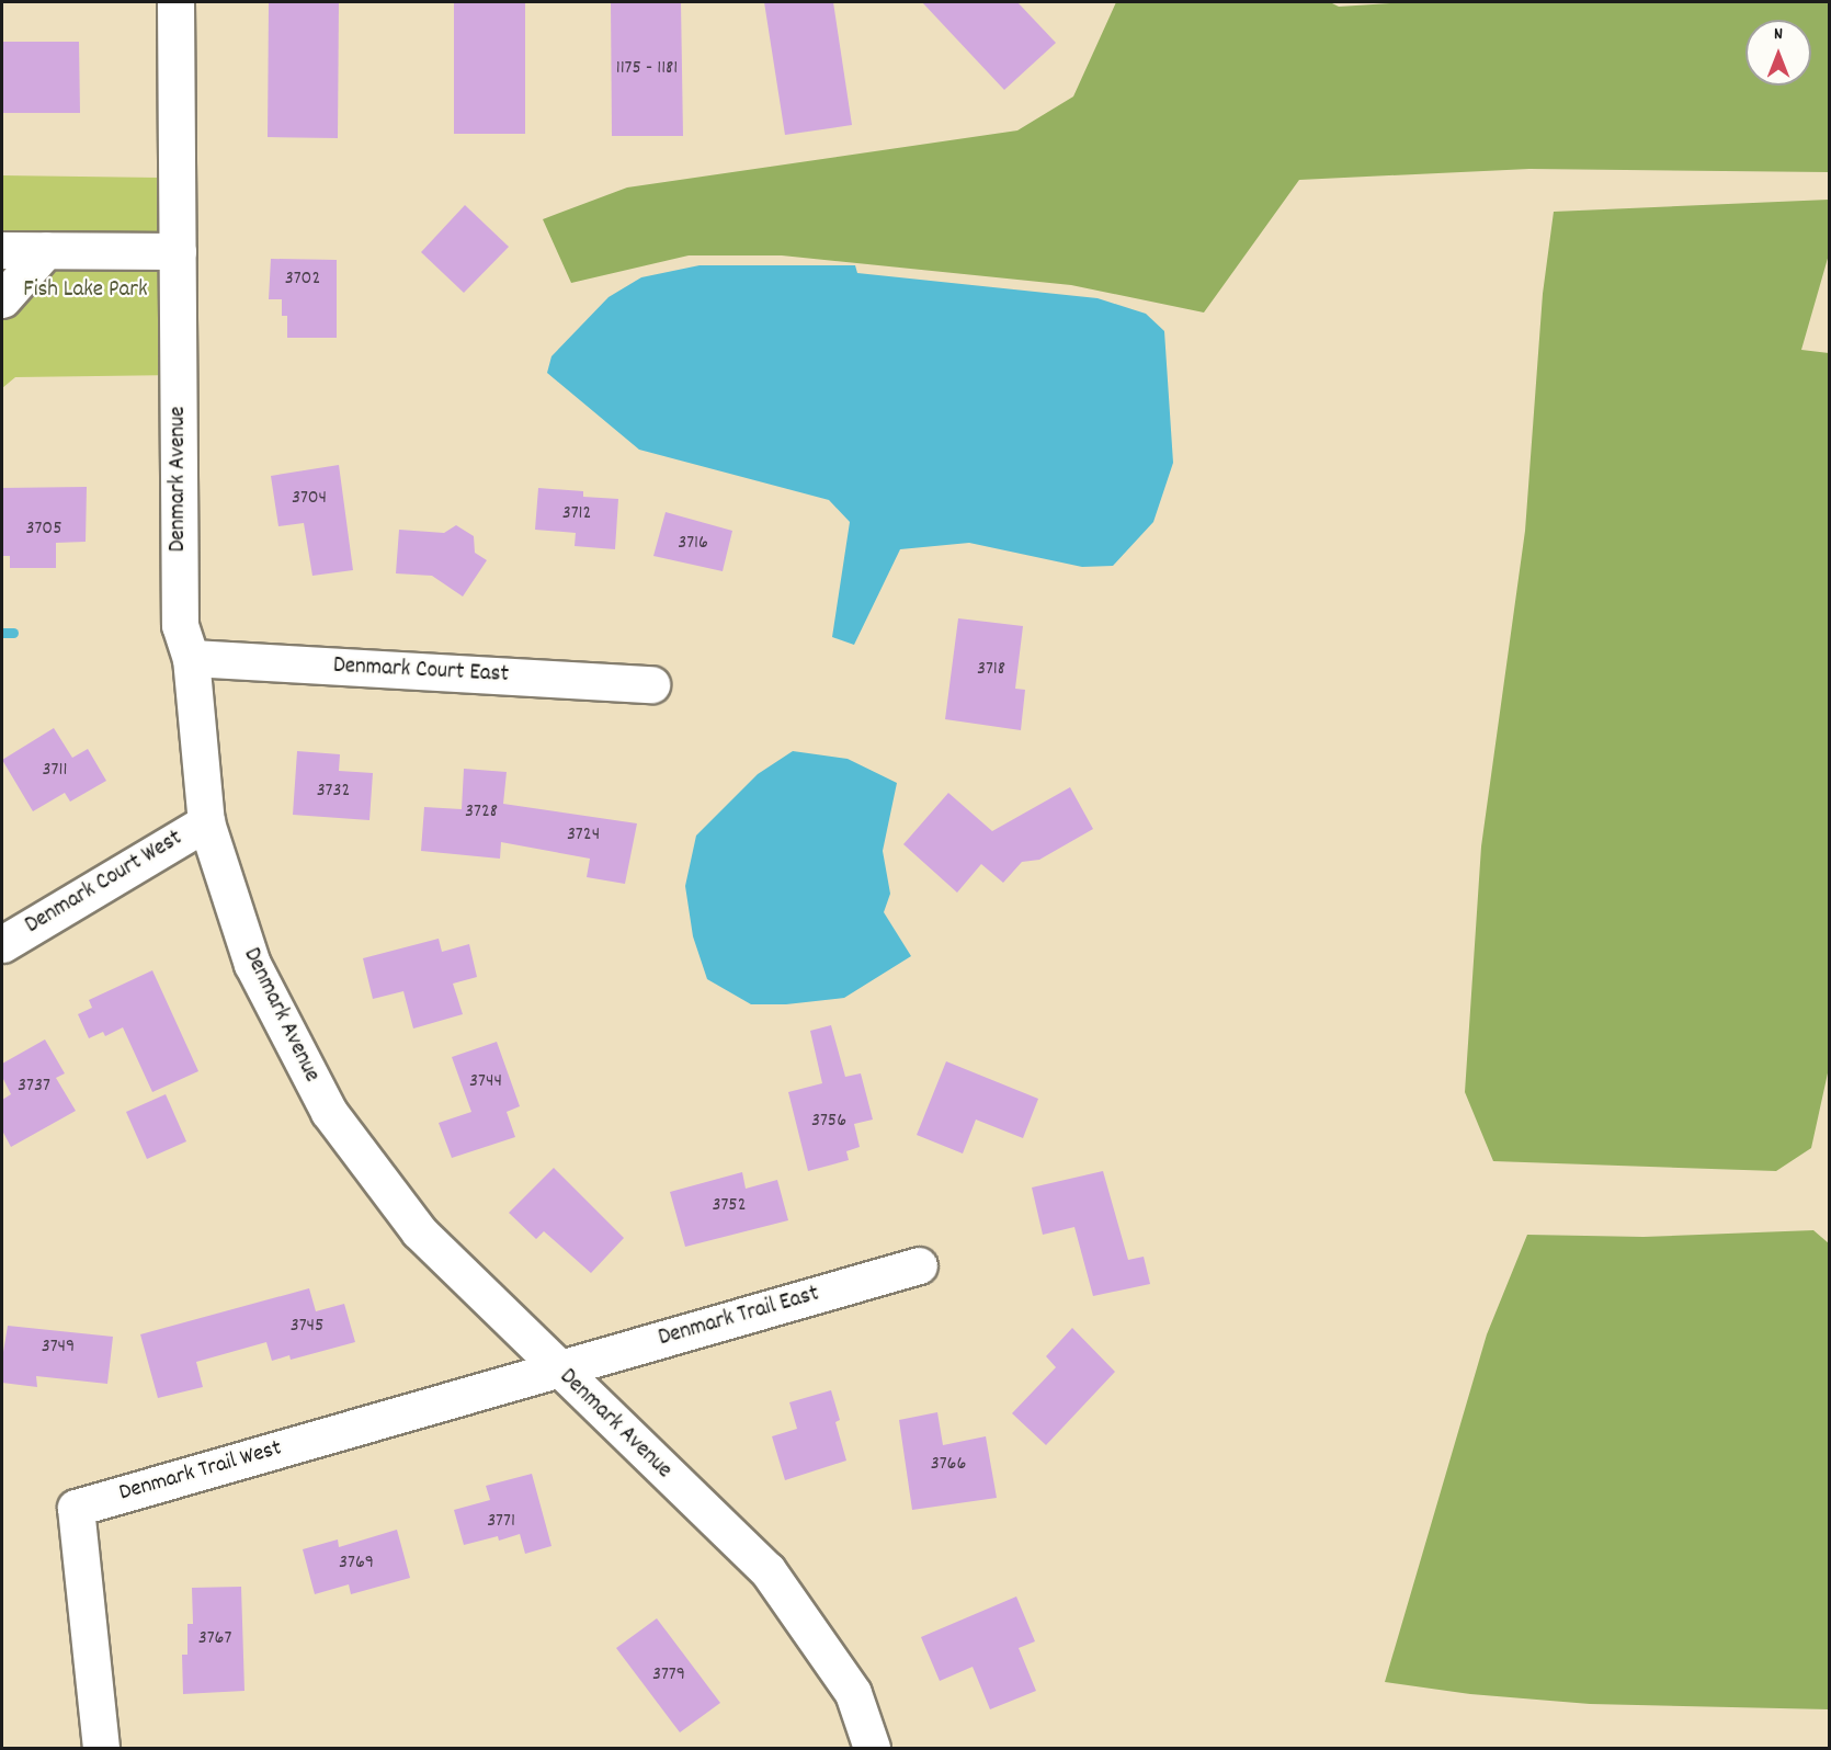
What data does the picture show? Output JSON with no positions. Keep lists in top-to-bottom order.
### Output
{
  "streets": {
    "street": [
      "Denmark Avenue",
      "Denmark Court East",
      "Denmark Court West",
      "Denmark Trail East",
      "Denmark Trail West"
    ]
  },
  "crossings": [
    ["Denmark Avenue", "Denmark Court East"],
    ["Denmark Avenue", "Denmark Court West"],
    ["Denmark Avenue", "Denmark Trail East"],
    ["Denmark Avenue", "Denmark Trail West"],
    ["Denmark Trail East", "Denmark Trail West"]
  ],
  "parks": ["Fish Lake Park"],
  "house_numbers": [
    "1175 - 1181",
    "3702",
    "3704",
    "3712",
    "3705",
    "3716",
    "3718",
    "3711",
    "3732",
    "3728",
    "3724",
    "3744",
    "3737",
    "3756",
    "3752",
    "3745",
    "3749",
    "3766",
    "3771",
    "3769",
    "3767",
    "3779"
  ],
  "north": "top"
}
